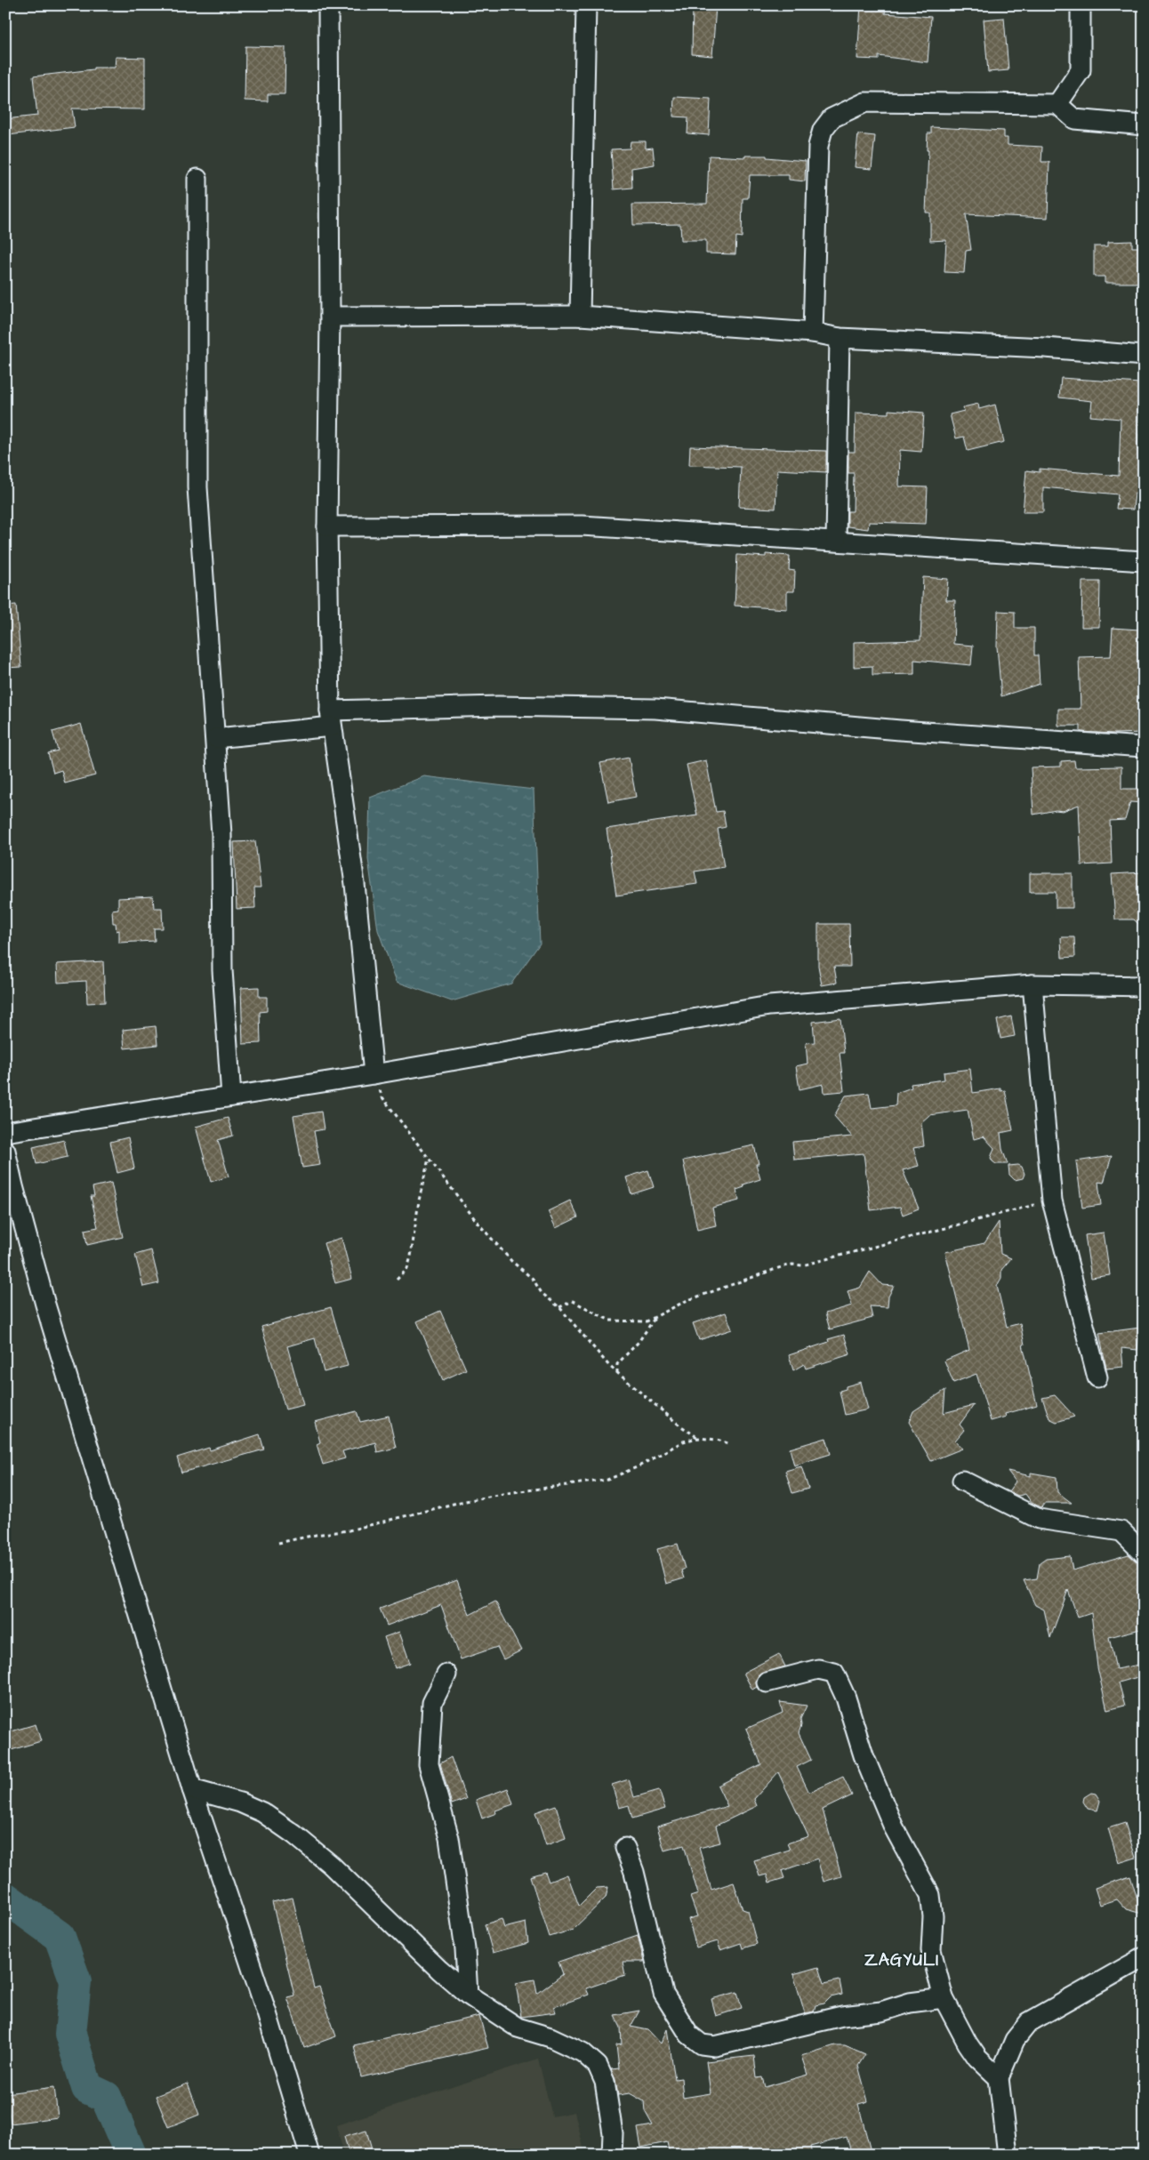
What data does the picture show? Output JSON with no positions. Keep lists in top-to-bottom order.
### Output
{
  "districts": ["ZAGYULI"]
}
